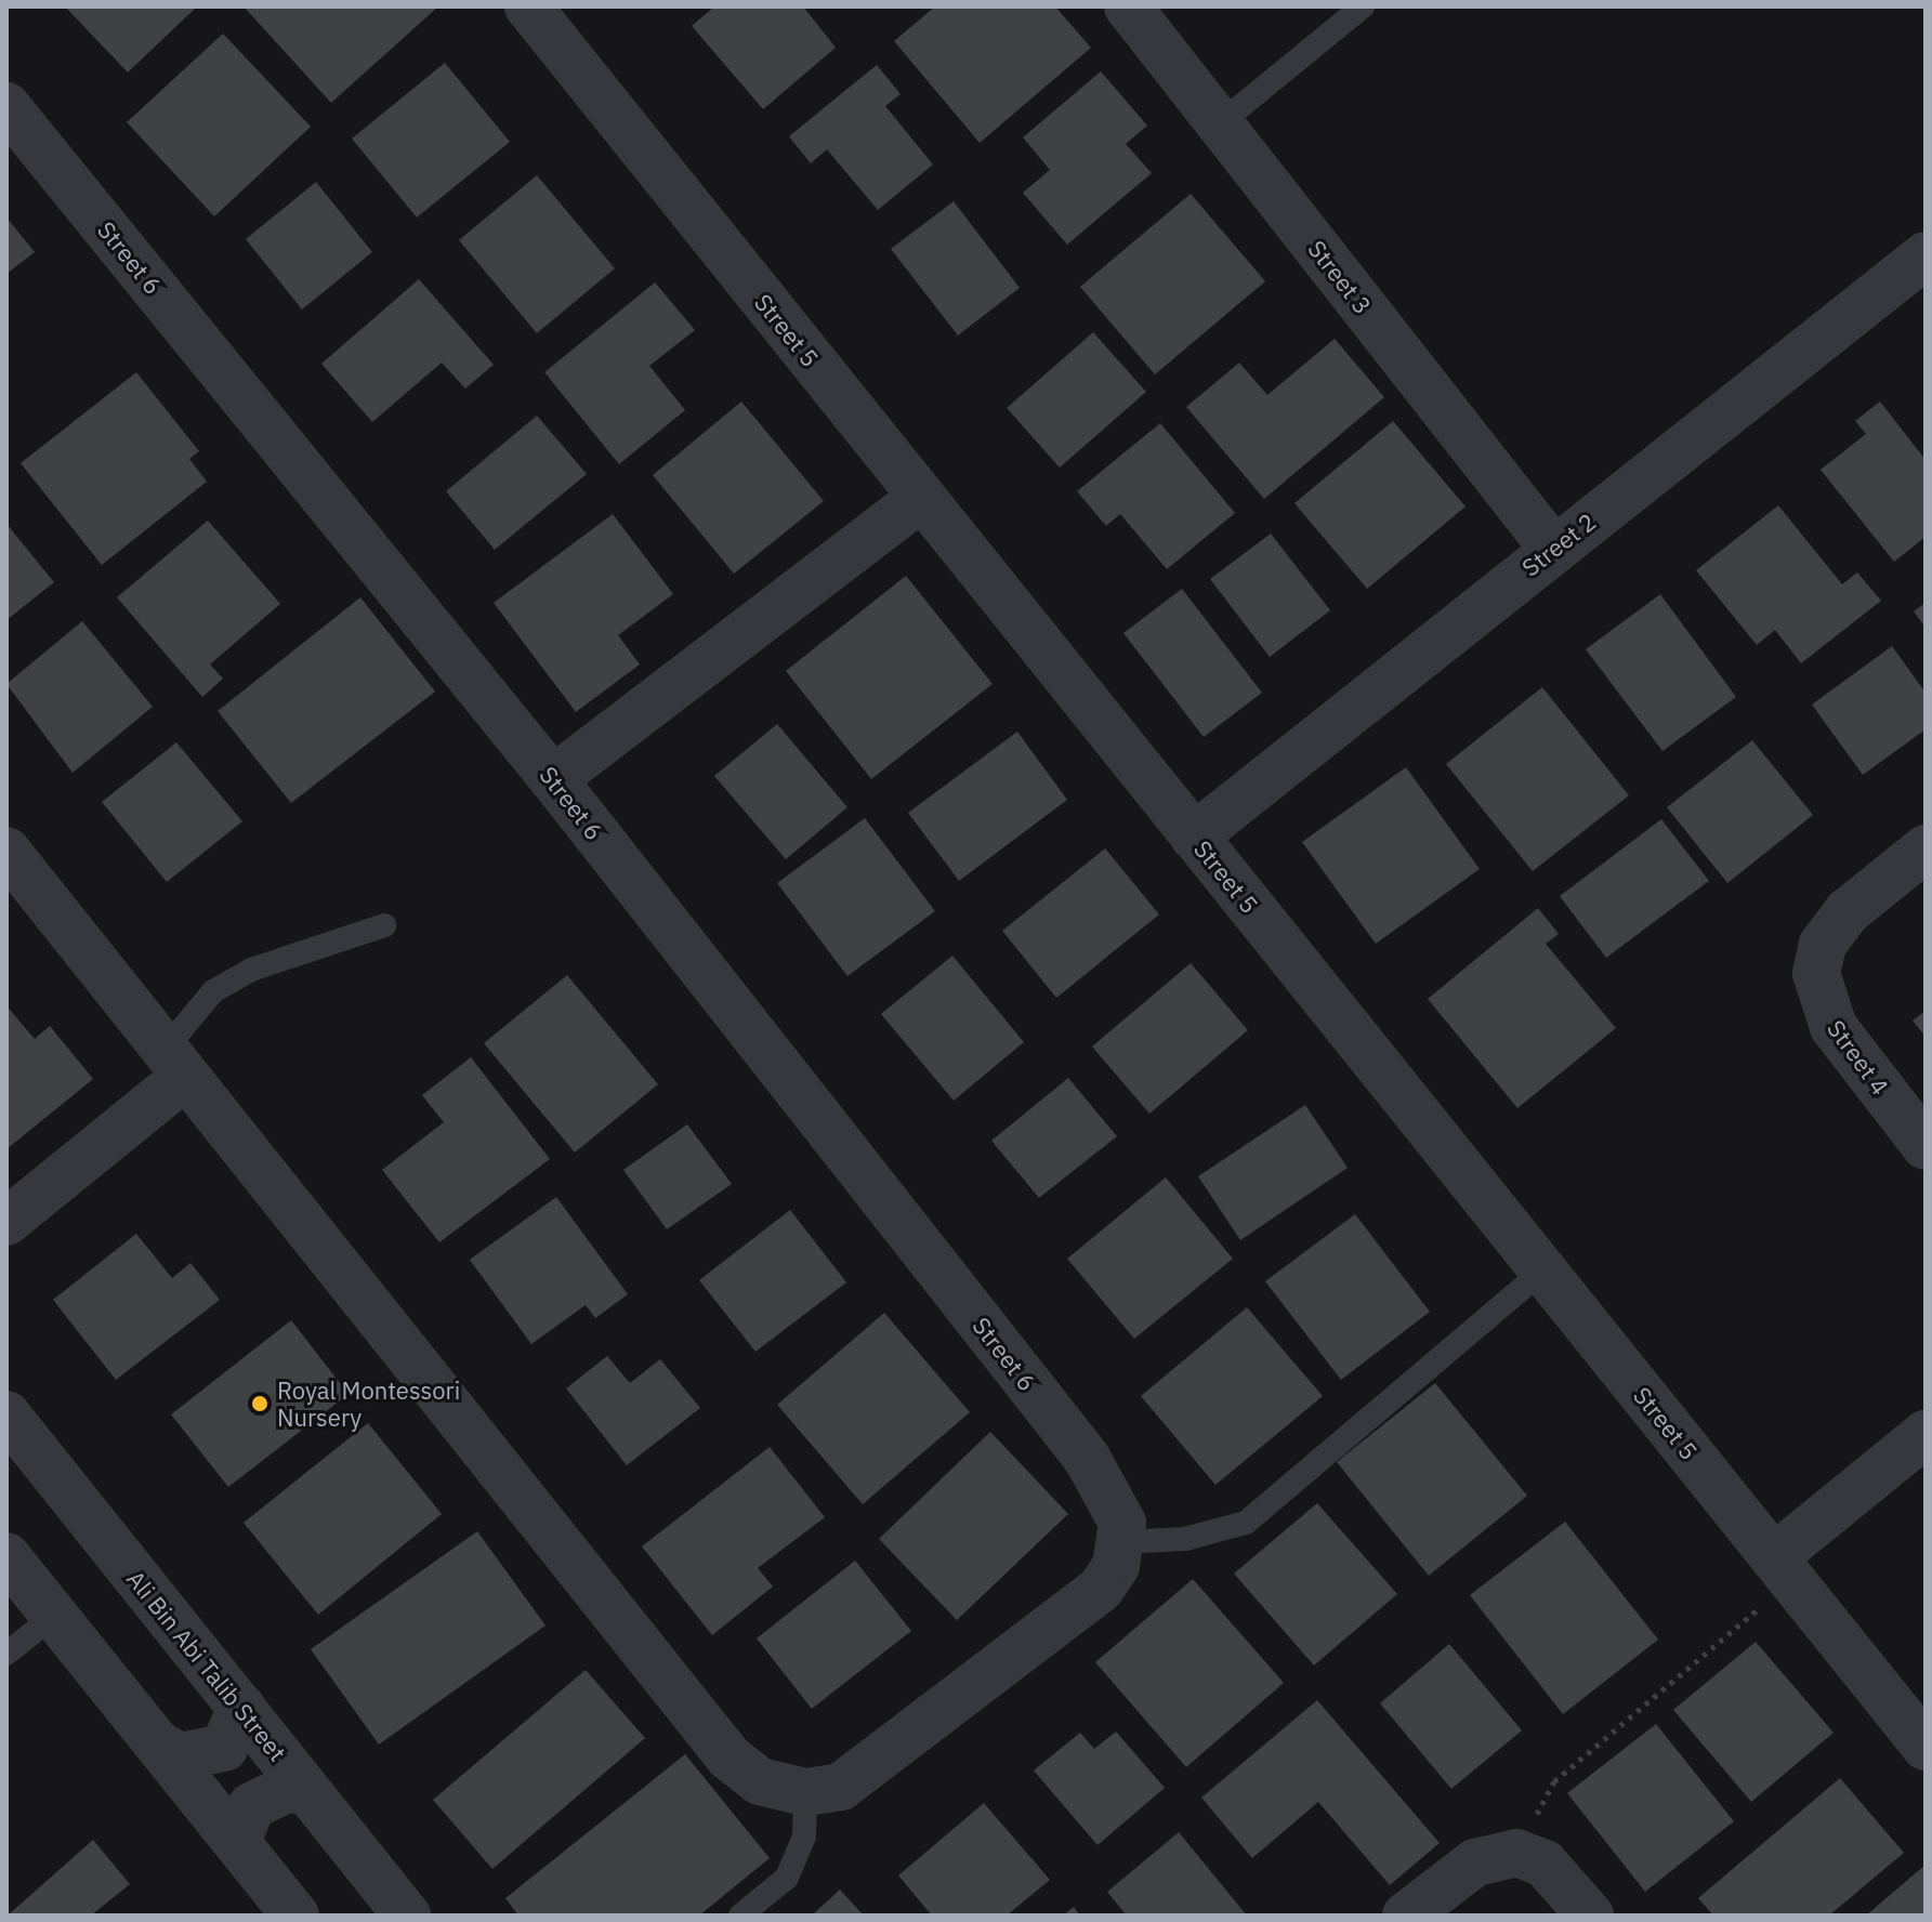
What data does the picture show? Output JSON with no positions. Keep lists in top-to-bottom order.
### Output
{
  "streets": {
    "street": [
      "Street 6",
      "Street 3",
      "Street 5",
      "Street 2",
      "Street 4",
      "Ali Bin Abi Talib Street"
    ]
  },
  "crossings": [
    ["Street 3", "Street 2"],
    ["Street 5", "Street 2"]
  ],
  "places": ["Royal Montessori Nursery"]
}
